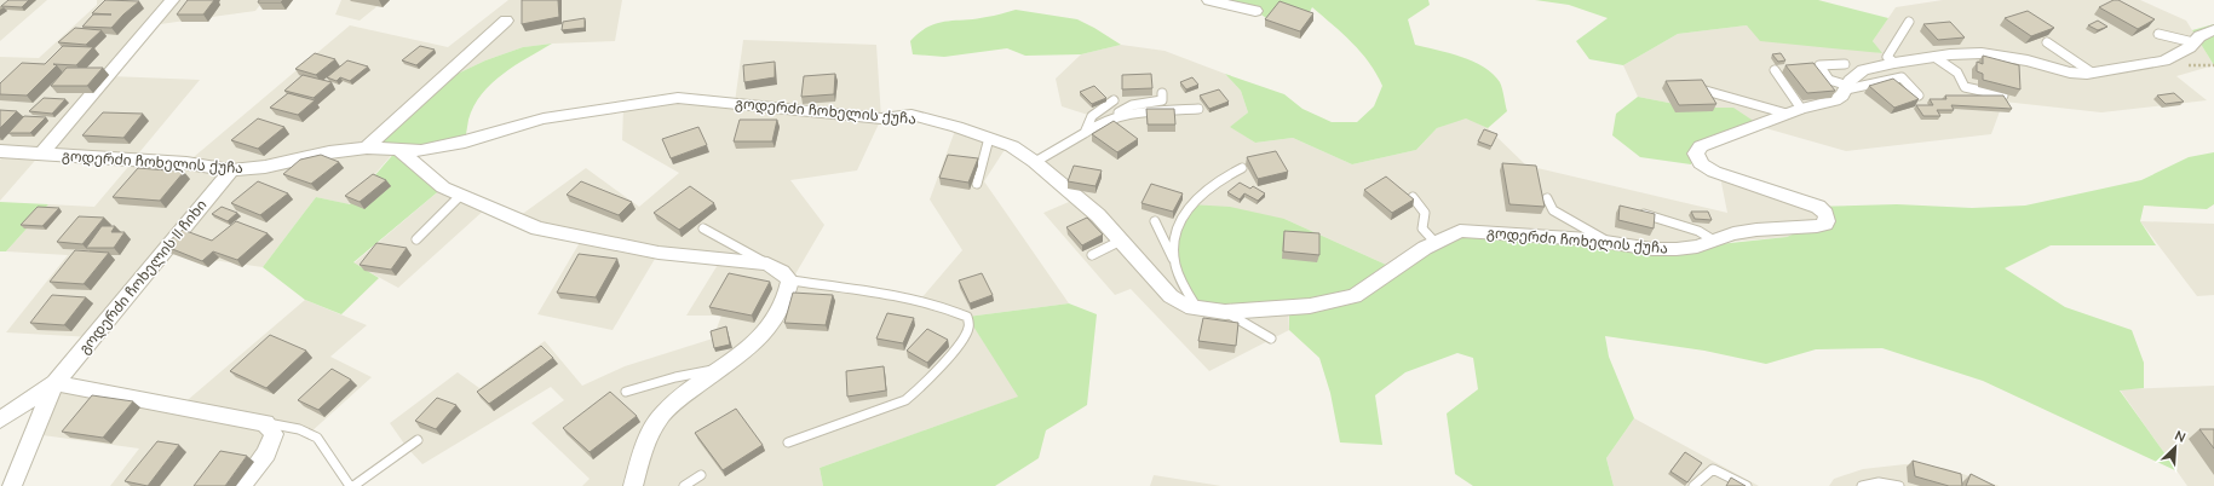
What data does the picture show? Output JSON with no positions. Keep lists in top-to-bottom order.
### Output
{
  "streets": {
    "street": ["გოდერძი ჩოხელის ქუჩა", "გოდერძი ჩოხელის II ჩიხი"]
  },
  "crossings": [
    ["გოდერძი ჩოხელის ქუჩა", "გოდერძი ჩოხელის II ჩიხი"]
  ],
  "north": "top right"
}
